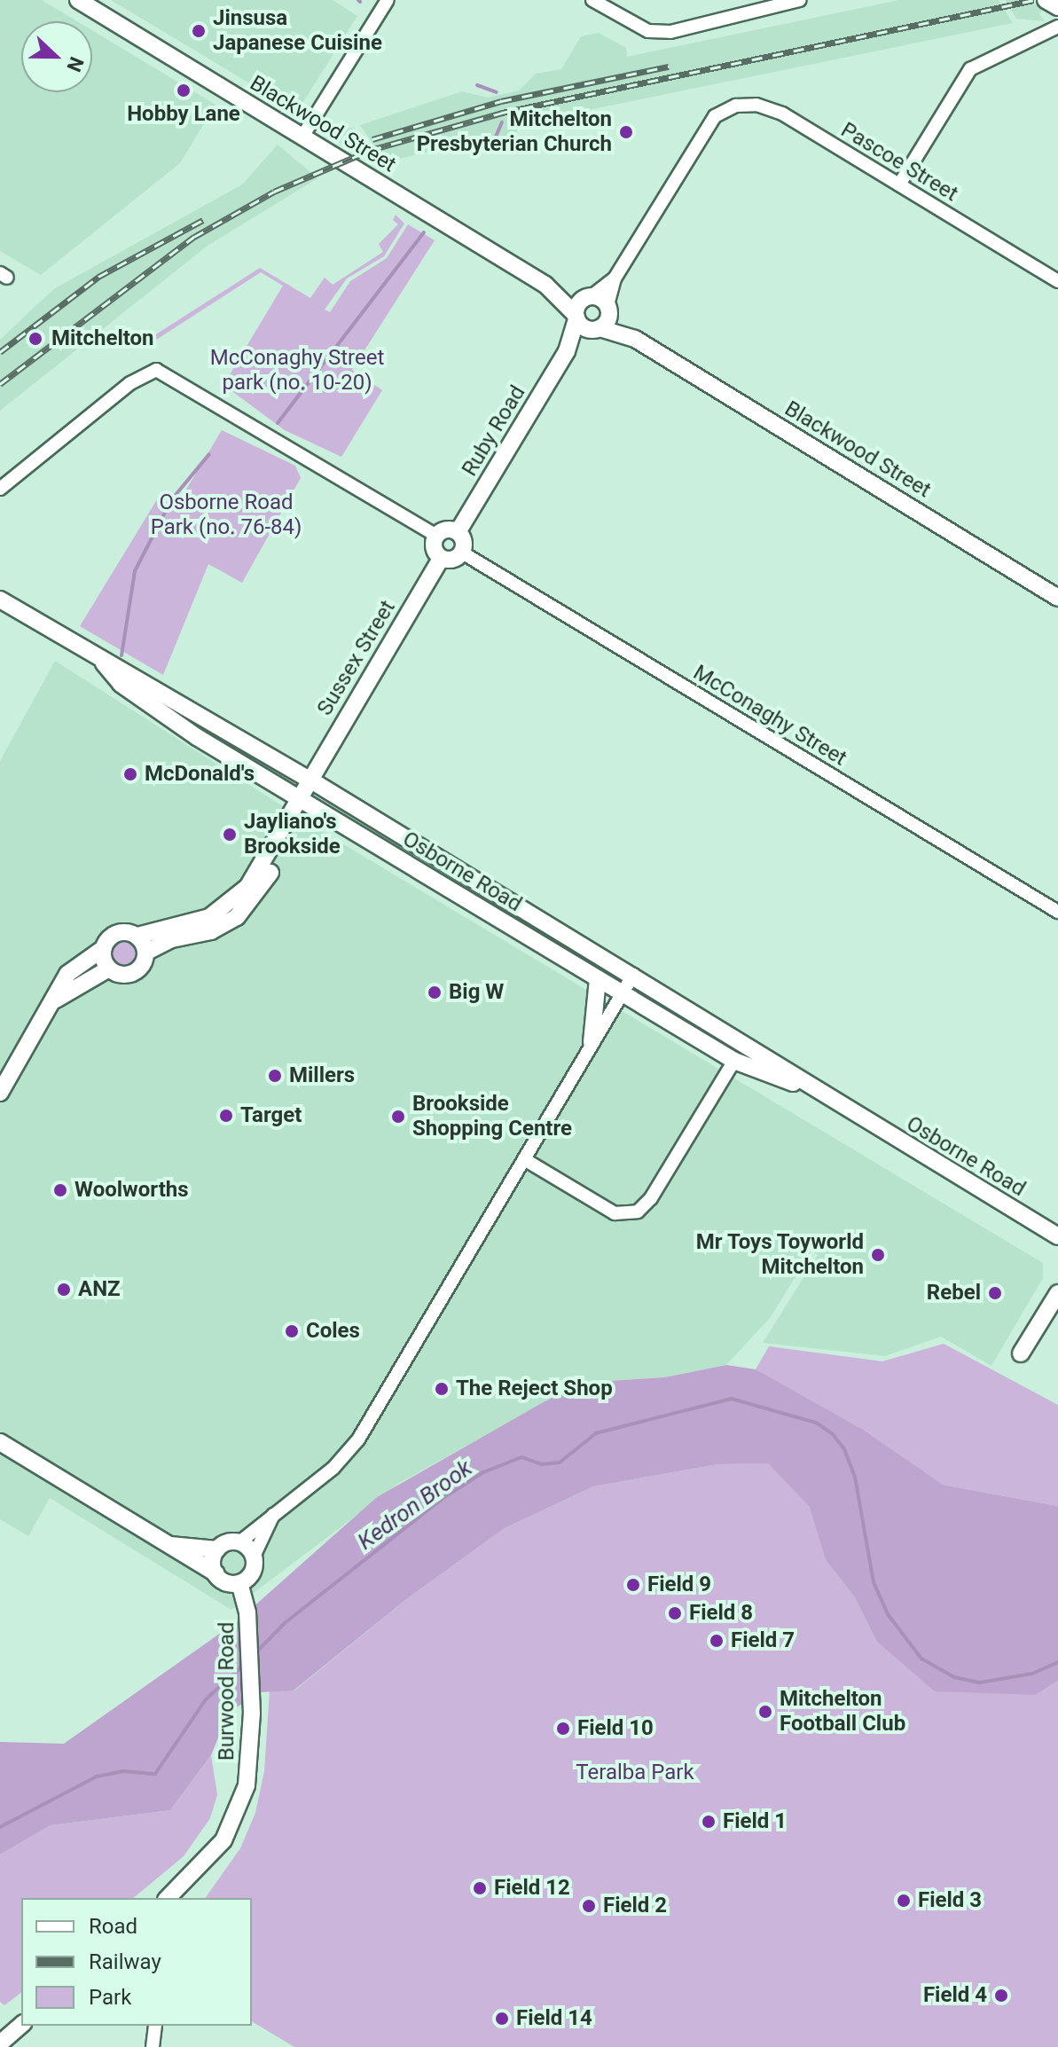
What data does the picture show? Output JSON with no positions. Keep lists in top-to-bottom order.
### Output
{
  "streets": {
    "street": [
      "Blackwood Street",
      "Pascoe Street",
      "Ruby Road",
      "Sussex Street",
      "McConaghy Street",
      "Osborne Road",
      "Burwood Road"
    ]
  },
  "crossings": [
    ["Blackwood Street", "Ruby Road"],
    ["Ruby Road", "Sussex Street"],
    ["Ruby Road", "McConaghy Street"],
    ["Sussex Street", "McConaghy Street"],
    ["Sussex Street", "Osborne Road"]
  ],
  "water": ["Kedron Brook"],
  "parks": ["McConaghy Street park (no. 10-20)", "Osborne Road Park (no. 76-84)", "Teralba Park"],
  "places": [
    "Jinsusa Japanese Cuisine",
    "Hobby Lane",
    "Mitchelton Presbyterian Church",
    "Mitchelton",
    "McDonald's",
    "Jayliano's Brookside",
    "Big W",
    "Millers",
    "Target",
    "Brookside Shopping Centre",
    "Woolworths",
    "Mr Toys Toyworld Mitchelton",
    "ANZ",
    "Rebel",
    "Coles",
    "The Reject Shop",
    "Field 9",
    "Field 8",
    "Field 7",
    "Mitchelton Football Club",
    "Field 10",
    "Field 1",
    "Field 12",
    "Field 3",
    "Field 2",
    "Field 4",
    "Field 14"
  ],
  "legend": ["Road", "Railway", "Park"],
  "north": "right"
}
